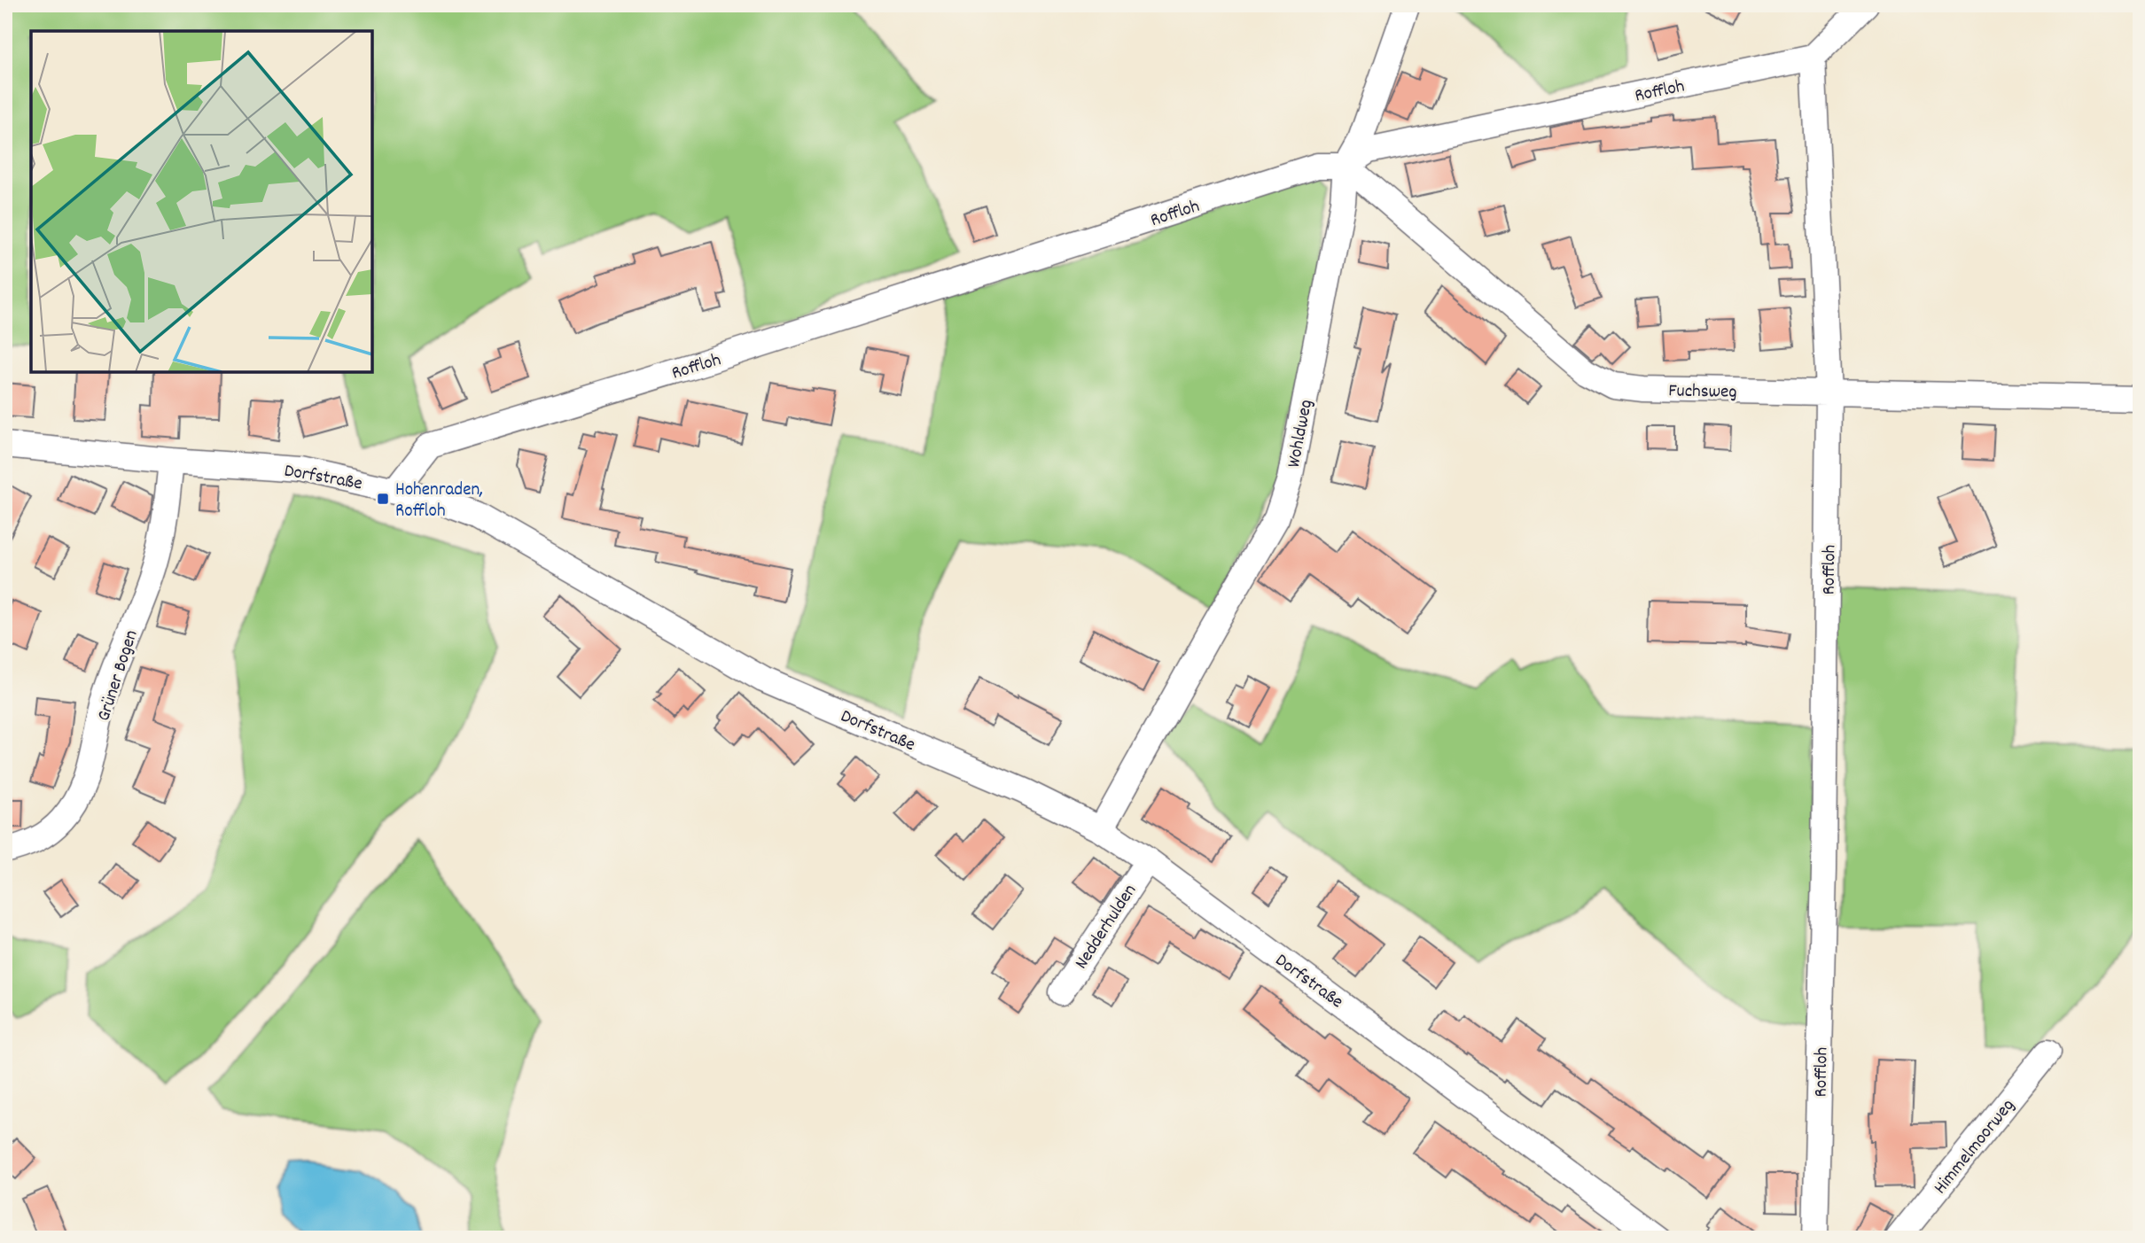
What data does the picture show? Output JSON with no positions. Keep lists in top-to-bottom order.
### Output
{
  "streets": {
    "street": [
      "Roffloh",
      "Fuchsweg",
      "Wohldweg",
      "Dorfstraße",
      "Grüner Bogen",
      "Nedderhulden",
      "Himmelmoorweg"
    ]
  },
  "crossings": [
    ["Roffloh", "Fuchsweg"],
    ["Roffloh", "Wohldweg"],
    ["Roffloh", "Dorfstraße"],
    ["Fuchsweg", "Wohldweg"],
    ["Wohldweg", "Dorfstraße"],
    ["Dorfstraße", "Grüner Bogen"],
    ["Dorfstraße", "Nedderhulden"]
  ],
  "places": {
    "transit": ["Hohenraden, Roffloh"]
  }
}
